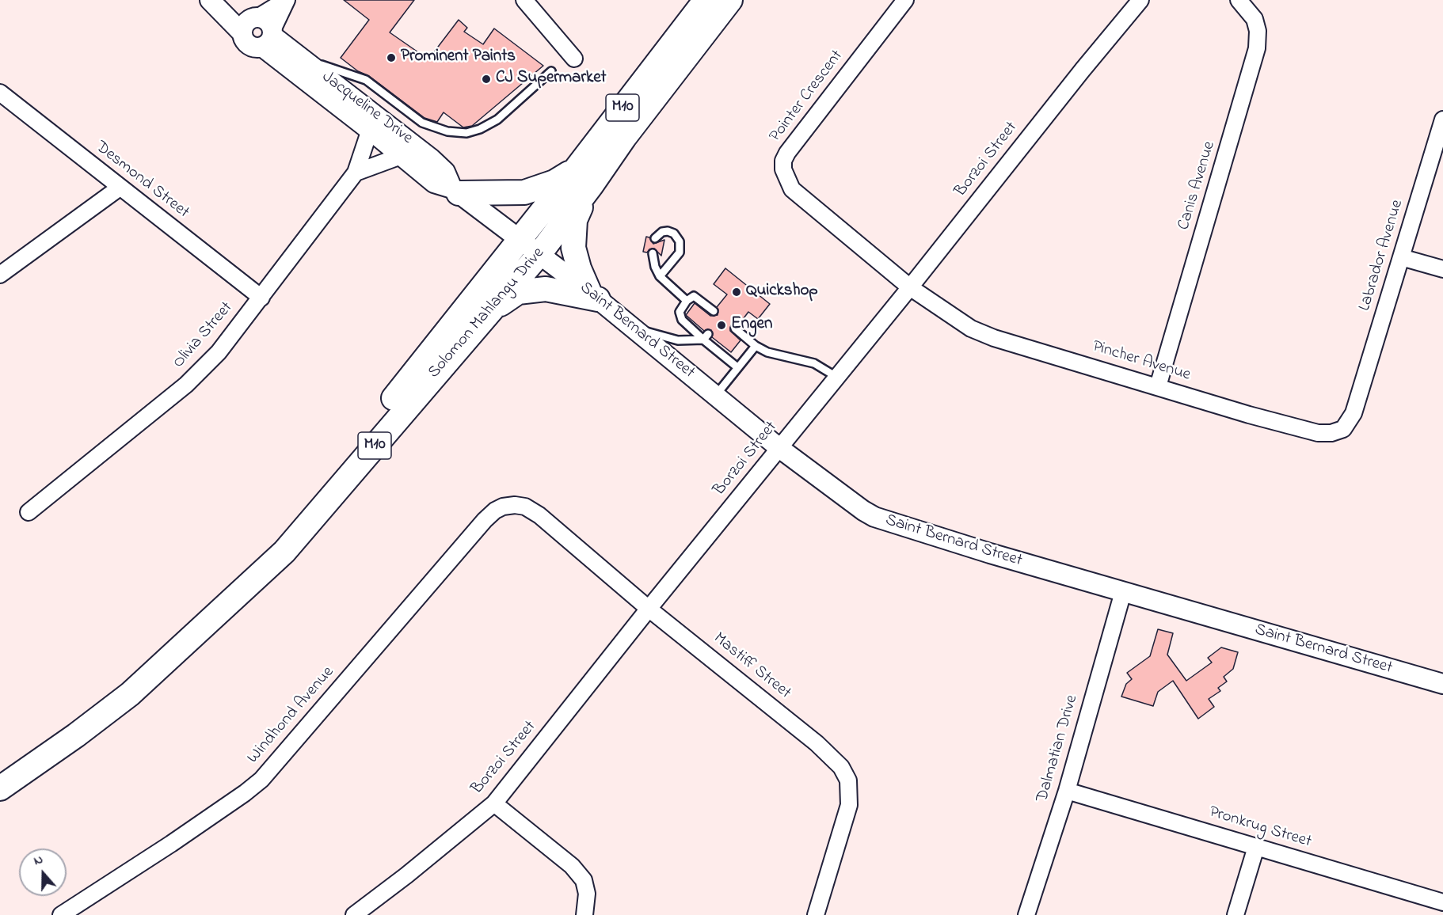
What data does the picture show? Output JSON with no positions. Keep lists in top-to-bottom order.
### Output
{
  "streets": {
    "main road": ["M10", "Solomon Mahlangu Drive"],
    "street": [
      "Pointer Crescent",
      "Jacqueline Drive",
      "Borzoi Street",
      "Desmond Street",
      "Canis Avenue",
      "Labrador Avenue",
      "Saint Bernard Street",
      "Olivia Street",
      "Pincher Avenue",
      "Mastiff Street",
      "Windhond Avenue",
      "Dalmatian Drive",
      "Pronkrug Street"
    ]
  },
  "crossings": [
    ["Pointer Crescent", "Borzoi Street"],
    ["Pointer Crescent", "Pincher Avenue"],
    ["Jacqueline Drive", "Solomon Mahlangu Drive"],
    ["Jacqueline Drive", "Saint Bernard Street"],
    ["Jacqueline Drive", "Olivia Street"],
    ["Borzoi Street", "Saint Bernard Street"],
    ["Borzoi Street", "Pincher Avenue"],
    ["Borzoi Street", "Mastiff Street"],
    ["Desmond Street", "Olivia Street"],
    ["Canis Avenue", "Pincher Avenue"],
    ["Labrador Avenue", "Pincher Avenue"],
    ["Solomon Mahlangu Drive", "Saint Bernard Street"],
    ["Saint Bernard Street", "Dalmatian Drive"],
    ["Mastiff Street", "Windhond Avenue"],
    ["Dalmatian Drive", "Pronkrug Street"]
  ],
  "places": [
    "Prominent Paints",
    "CJ Supermarket",
    "Quickshop",
    "Engen"
  ],
  "north": "top"
}
